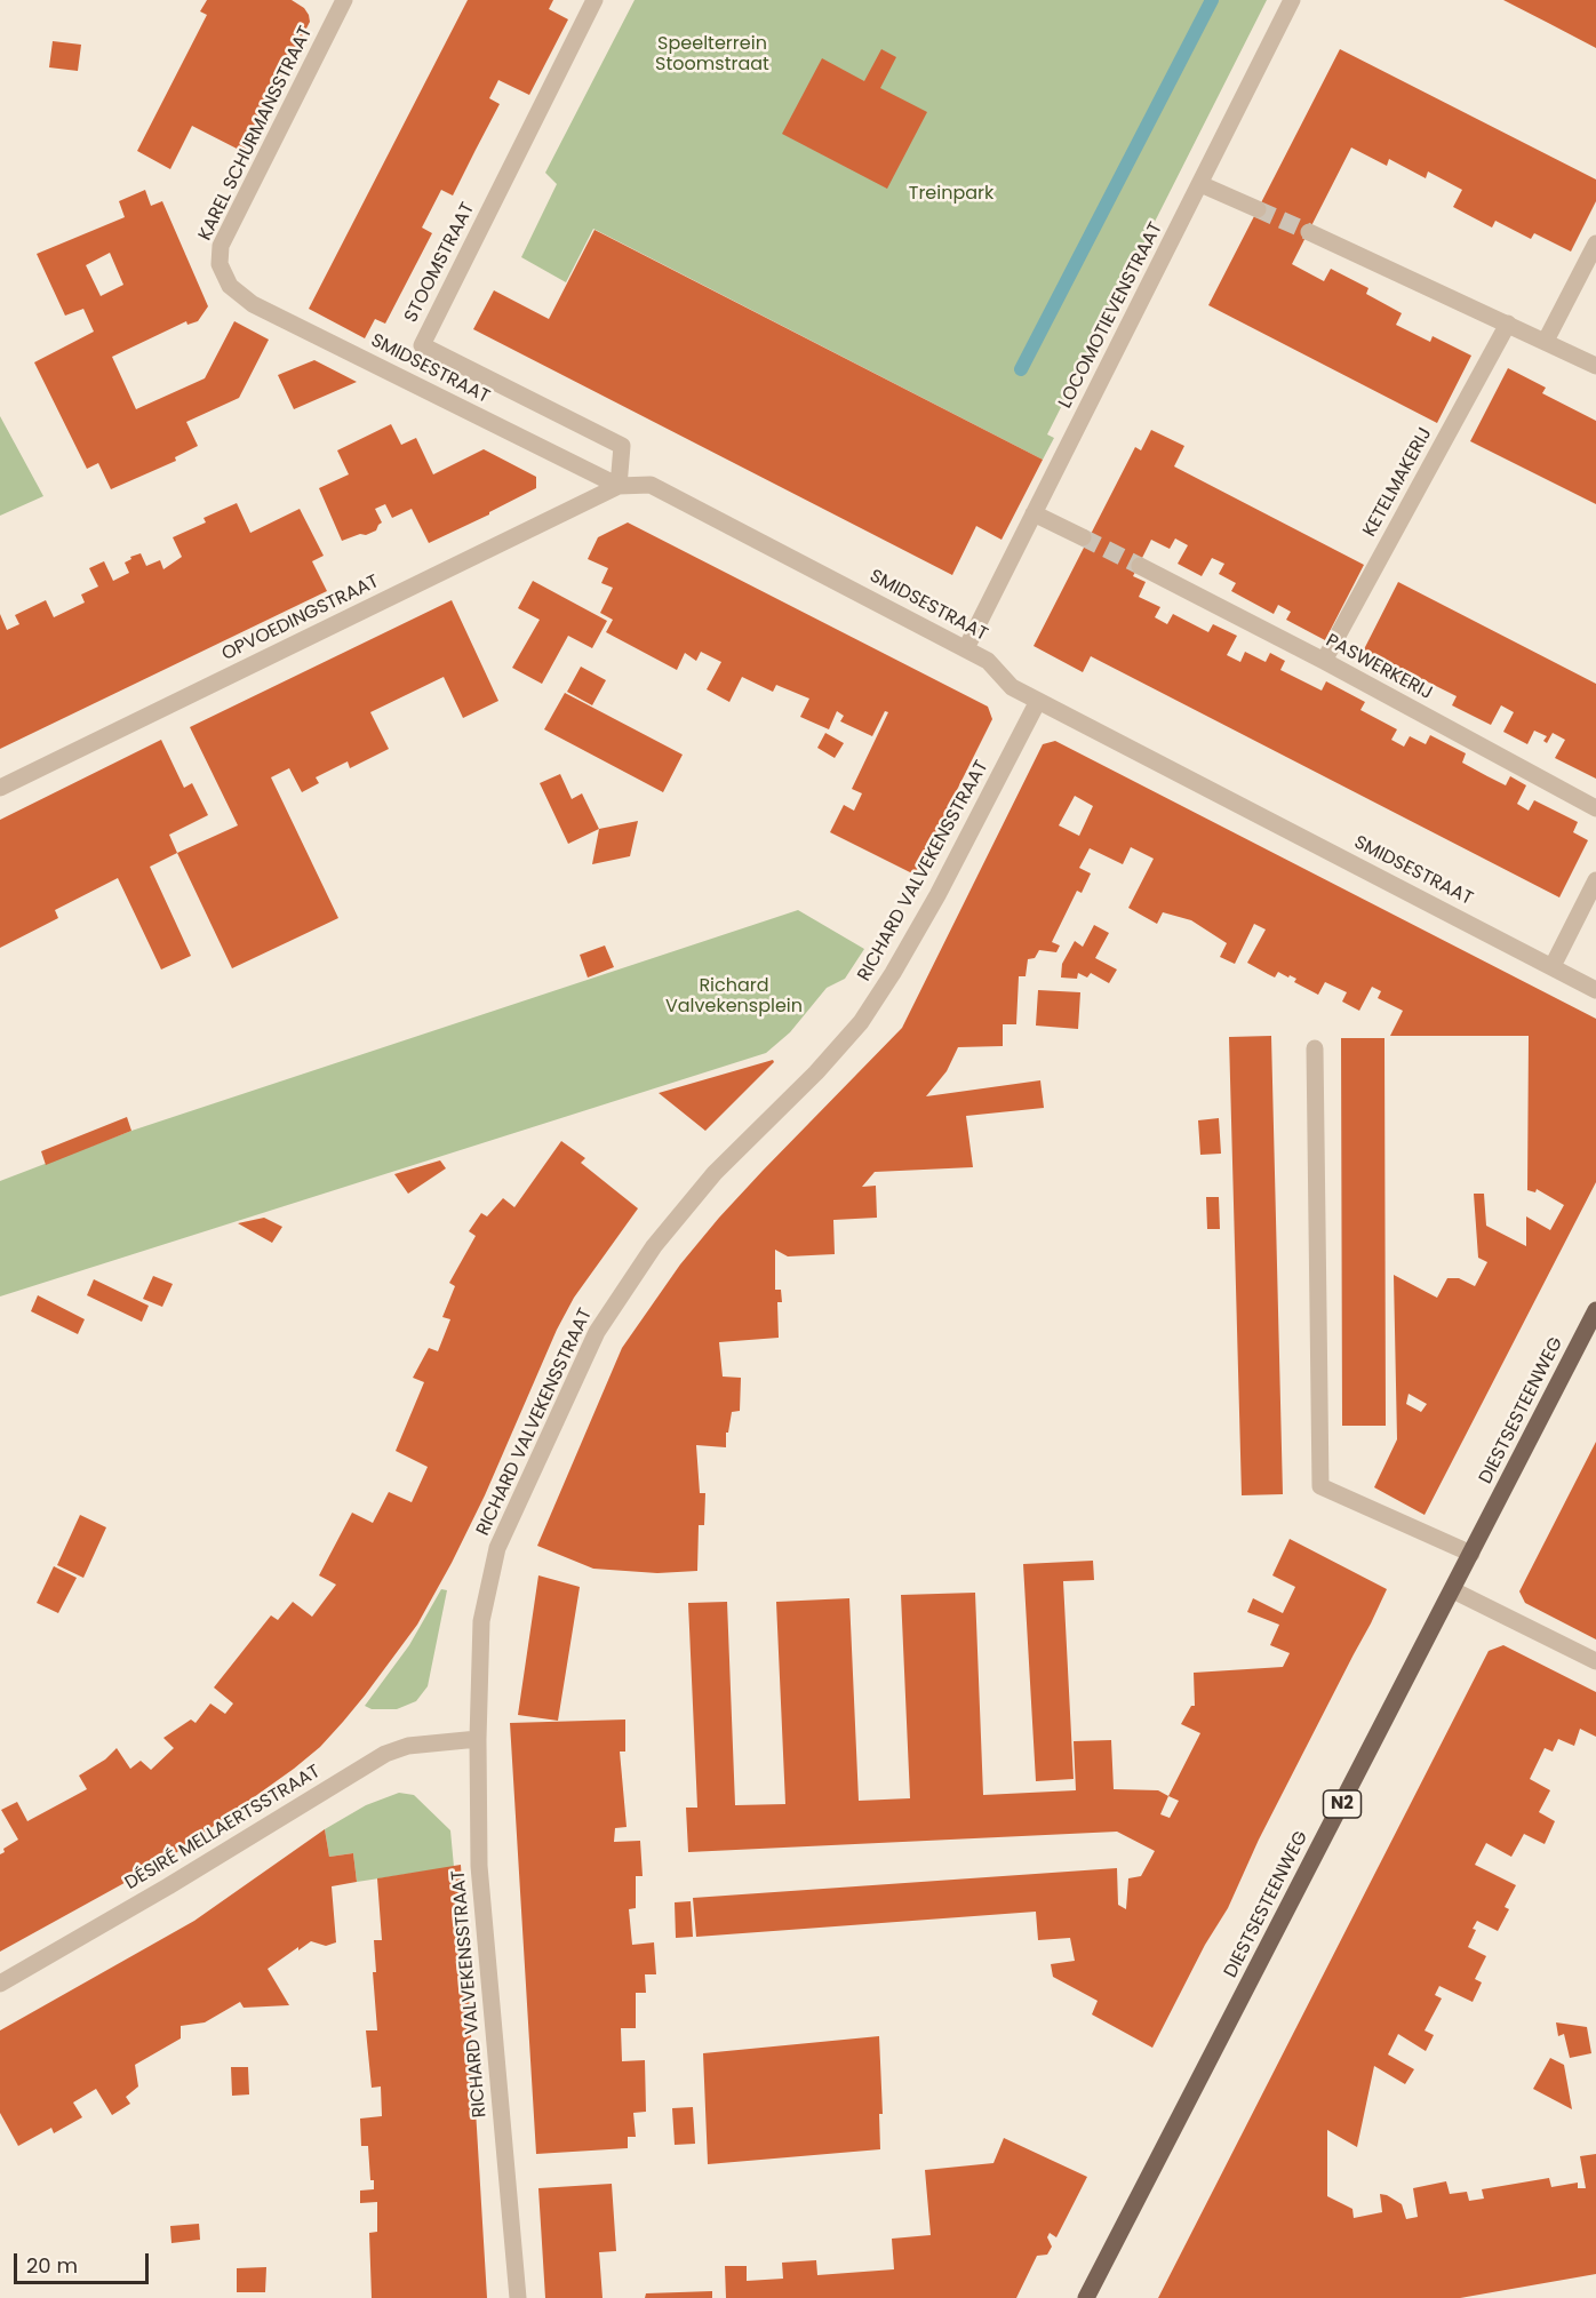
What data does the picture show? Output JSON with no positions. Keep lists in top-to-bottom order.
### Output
{
  "streets": {
    "main road": ["DIESTSESTEENWEG", "N2"],
    "street": [
      "KAREL SCHURMANSSTRAAT",
      "STOOMSTRAAT",
      "LOCOMOTIEVENSTRAAT",
      "SMIDSESTRAAT",
      "KETELMAKERIJ",
      "OPVOEDINGSTRAAT",
      "PASWERKERIJ",
      "RICHARD VALVEKENSSTRAAT",
      "DÉSIRÉ MELLAERTSSTRAAT"
    ]
  },
  "crossings": [
    ["KAREL SCHURMANSSTRAAT", "SMIDSESTRAAT"],
    ["STOOMSTRAAT", "SMIDSESTRAAT"],
    ["STOOMSTRAAT", "OPVOEDINGSTRAAT"],
    ["LOCOMOTIEVENSTRAAT", "SMIDSESTRAAT"],
    ["SMIDSESTRAAT", "OPVOEDINGSTRAAT"],
    ["SMIDSESTRAAT", "RICHARD VALVEKENSSTRAAT"],
    ["KETELMAKERIJ", "PASWERKERIJ"],
    ["RICHARD VALVEKENSSTRAAT", "DÉSIRÉ MELLAERTSSTRAAT"]
  ],
  "parks": ["Speelterrein Stoomstraat", "Treinpark", "Richard Valvekensplein"],
  "scale_bar": "20 m"
}
